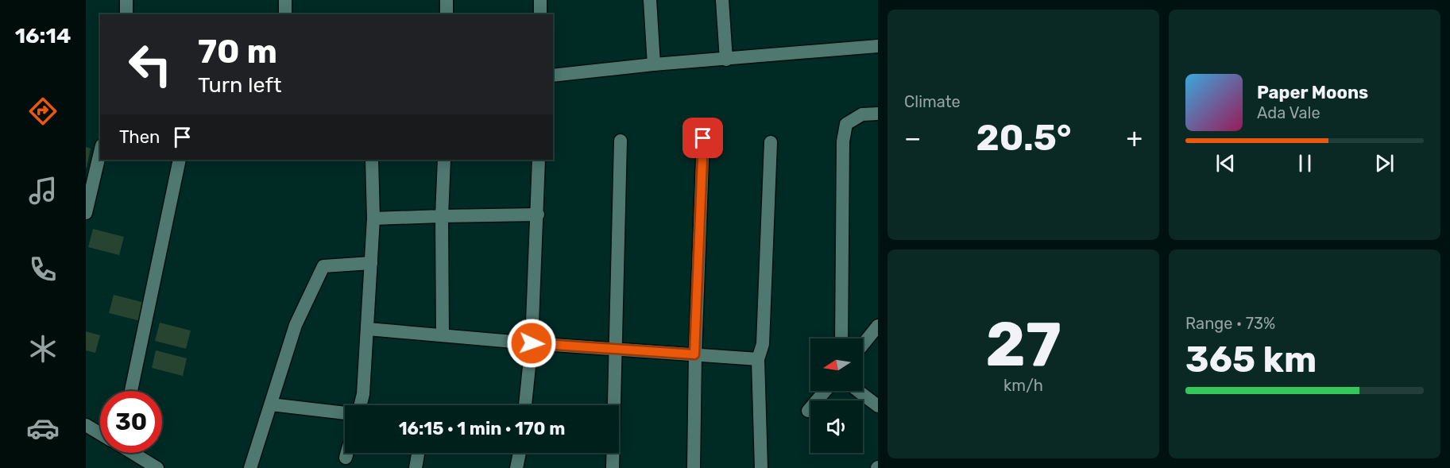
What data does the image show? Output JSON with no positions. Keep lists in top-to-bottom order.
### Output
{
  "north": "left",
  "page": {
    "tabs": "16:14",
    "tile": [
      "Climate",
      ["27", "km/h"],
      ["Range · 73%", "365 km"]
    ],
    "turn": ["70 m", "Turn left"],
    "song": ["Paper Moons", "Ada Vale"],
    "then": "Then",
    "heat": ["−", "20.5°", "+"],
    "limit": "30",
    "trip": "16:15 · 1 min · 170 m"
  }
}
